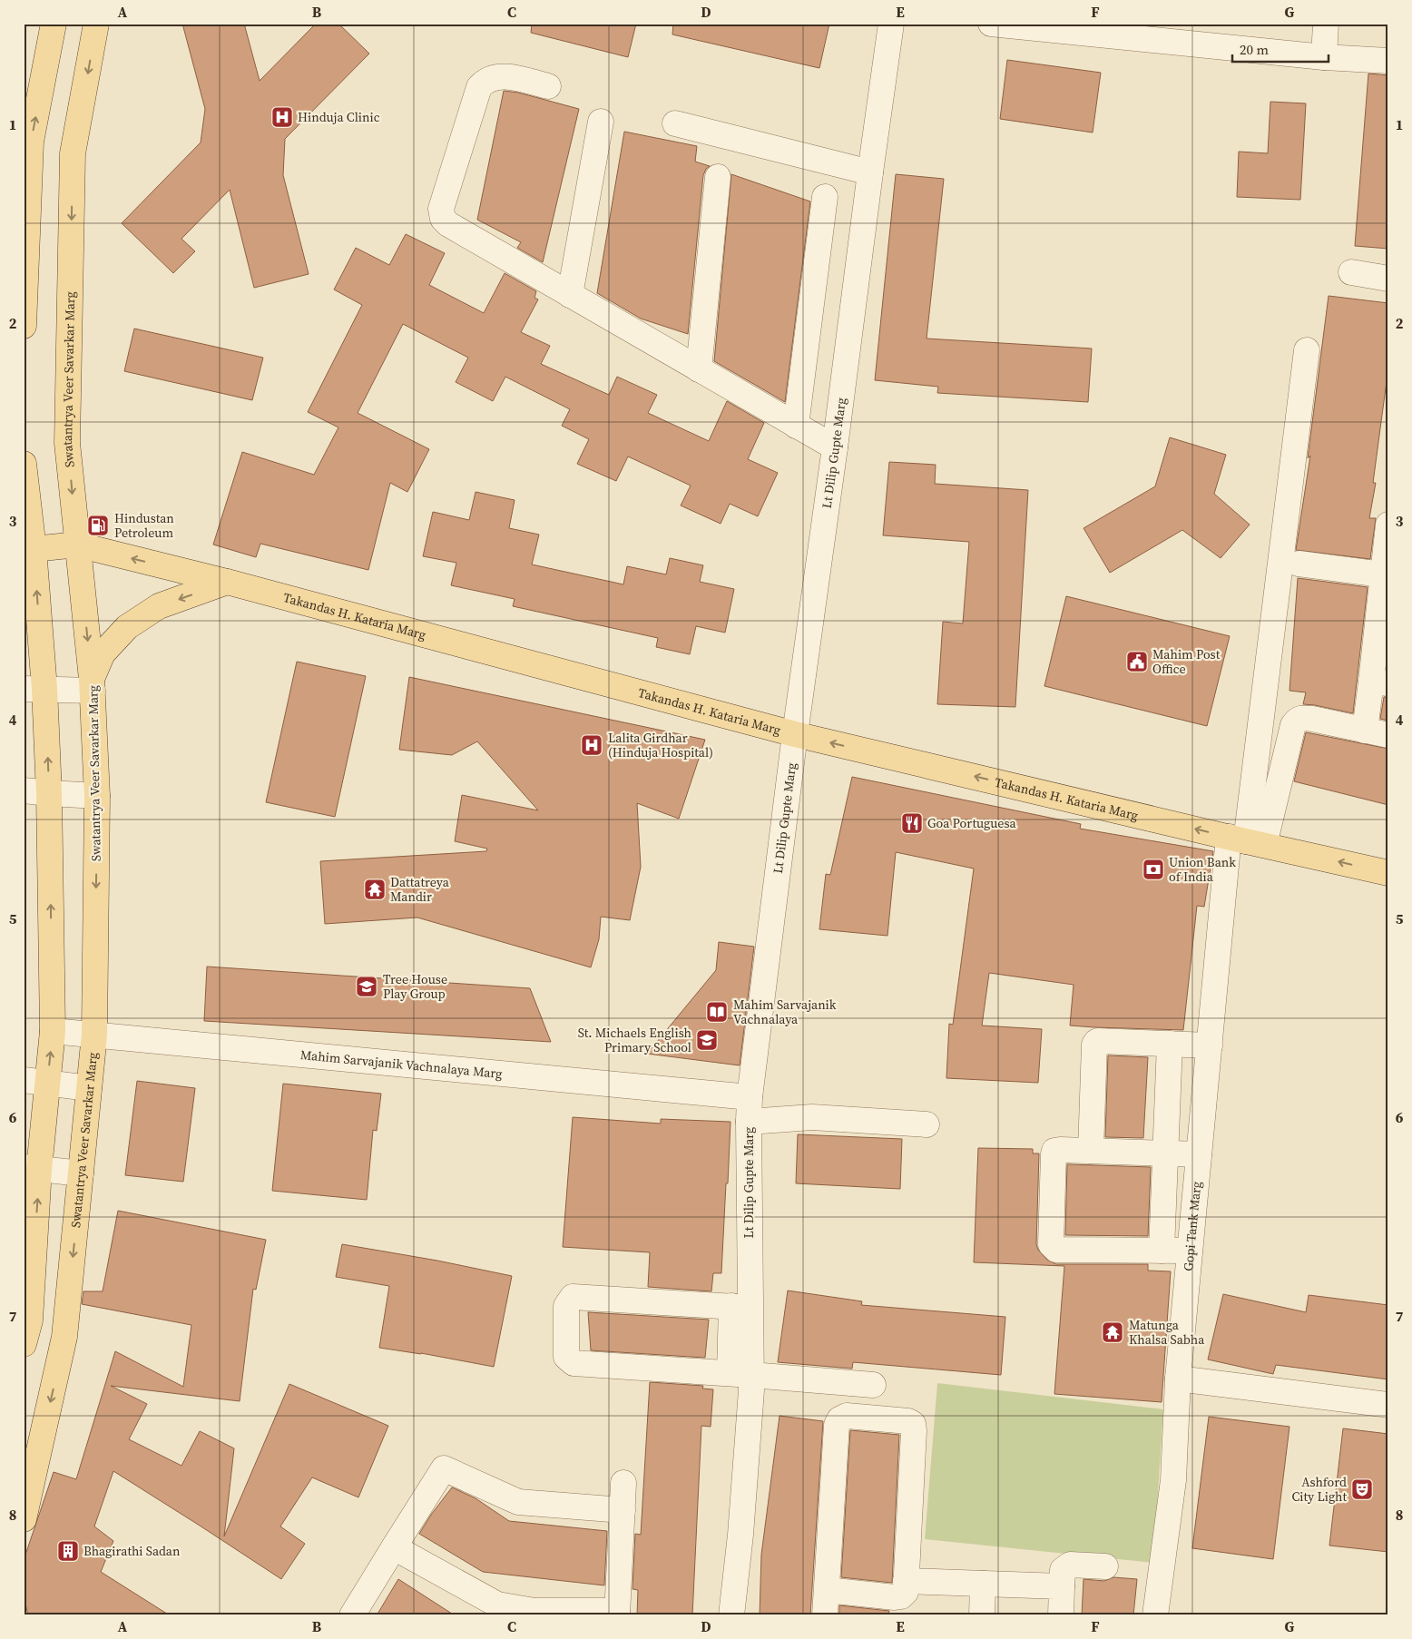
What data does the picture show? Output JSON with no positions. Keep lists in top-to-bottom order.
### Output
{
  "streets": {
    "main road": ["Swatantrya Veer Savarkar Marg", "Takandas H. Kataria Marg"],
    "street": ["Lt Dilip Gupte Marg", "Mahim Sarvajanik Vachnalaya Marg", "Gopi Tank Marg"]
  },
  "crossings": [
    ["Swatantrya Veer Savarkar Marg", "Takandas H. Kataria Marg"],
    ["Swatantrya Veer Savarkar Marg", "Mahim Sarvajanik Vachnalaya Marg"],
    ["Lt Dilip Gupte Marg", "Takandas H. Kataria Marg"],
    ["Lt Dilip Gupte Marg", "Mahim Sarvajanik Vachnalaya Marg"],
    ["Takandas H. Kataria Marg", "Gopi Tank Marg"]
  ],
  "one_way": ["Takandas H. Kataria Marg"],
  "places": {
    "hospital": ["Hinduja Clinic", "Lalita Girdhar (Hinduja Hospital)"],
    "fuel station": ["Hindustan Petroleum"],
    "public building": ["Mahim Post Office"],
    "restaurant": ["Goa Portuguesa"],
    "bank": ["Union Bank of India"],
    "temple": ["Dattatreya Mandir", "Matunga Khalsa Sabha"],
    "school or university": ["Tree House Play Group", "St. Michaels English Primary School"],
    "library": ["Mahim Sarvajanik Vachnalaya"],
    "theatre": ["Ashford City Light"],
    "building": ["Bhagirathi Sadan"]
  },
  "scale_bar": "20 m",
  "grid": {
    "columns": [
      "A",
      "B",
      "C",
      "D",
      "E",
      "F",
      "G"
    ],
    "rows": [
      "1",
      "2",
      "3",
      "4",
      "5",
      "6",
      "7",
      "8"
    ]
  }
}
